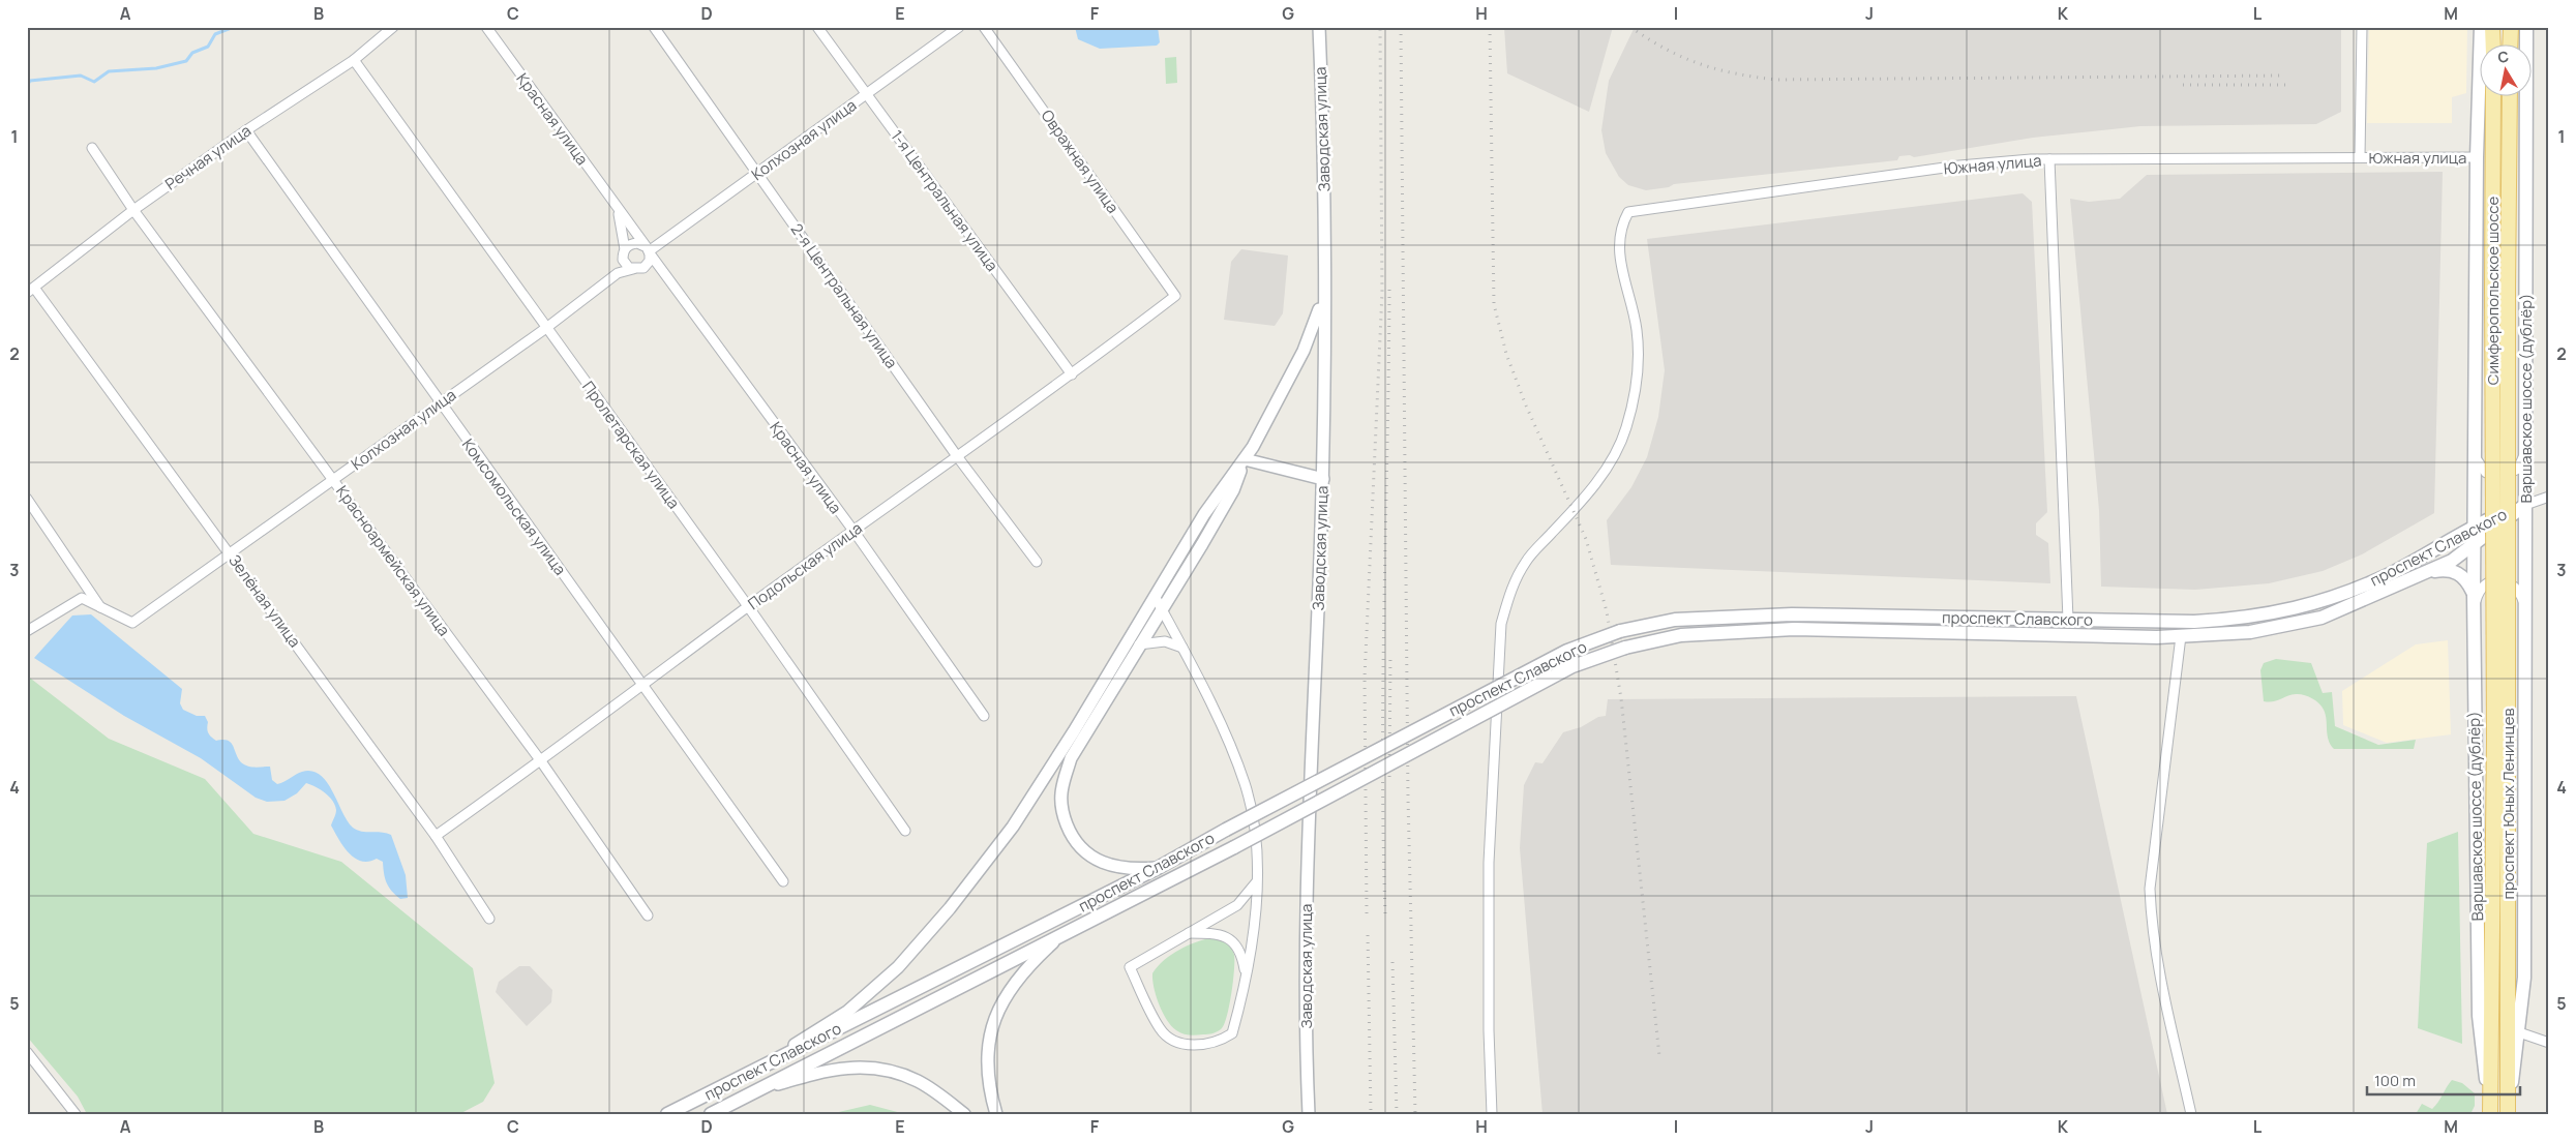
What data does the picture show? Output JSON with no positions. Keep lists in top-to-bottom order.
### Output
{
  "streets": {
    "main road": [
      "Симферопольское шоссе",
      "Варшавское шоссе (дублёр)",
      "проспект Славского",
      "проспект Юных Ленинцев"
    ],
    "street": [
      "Красная улица",
      "Заводская улица",
      "Колхозная улица",
      "Речная улица",
      "Южная улица",
      "Овражная улица",
      "1-я Центральная улица",
      "2-я Центральная улица",
      "Пролетарская улица",
      "Комсомольская улица",
      "Красноармейская улица",
      "Подольская улица",
      "Зелёная улица"
    ]
  },
  "crossings": [
    ["Красная улица", "Колхозная улица"],
    ["Красная улица", "Подольская улица"],
    ["Колхозная улица", "1-я Центральная улица"],
    ["Колхозная улица", "2-я Центральная улица"],
    ["Колхозная улица", "Пролетарская улица"],
    ["Колхозная улица", "Комсомольская улица"],
    ["Колхозная улица", "Красноармейская улица"],
    ["Колхозная улица", "Зелёная улица"],
    ["Речная улица", "Пролетарская улица"],
    ["Речная улица", "Комсомольская улица"],
    ["Речная улица", "Красноармейская улица"],
    ["Речная улица", "Зелёная улица"],
    ["Южная улица", "Варшавское шоссе (дублёр)"],
    ["Овражная улица", "Подольская улица"],
    ["1-я Центральная улица", "Подольская улица"],
    ["Симферопольское шоссе", "проспект Юных Ленинцев"],
    ["2-я Центральная улица", "Подольская улица"],
    ["Варшавское шоссе (дублёр)", "проспект Славского"],
    ["Варшавское шоссе (дублёр)", "проспект Юных Ленинцев"],
    ["Пролетарская улица", "Подольская улица"],
    ["Комсомольская улица", "Подольская улица"],
    ["Красноармейская улица", "Подольская улица"],
    ["Подольская улица", "Зелёная улица"]
  ],
  "scale_bar": "100 m",
  "north": "top",
  "grid": {
    "columns": [
      "A",
      "B",
      "C",
      "D",
      "E",
      "F",
      "G",
      "H",
      "I",
      "J",
      "K",
      "L",
      "M"
    ],
    "rows": [
      "1",
      "2",
      "3",
      "4",
      "5"
    ]
  }
}
